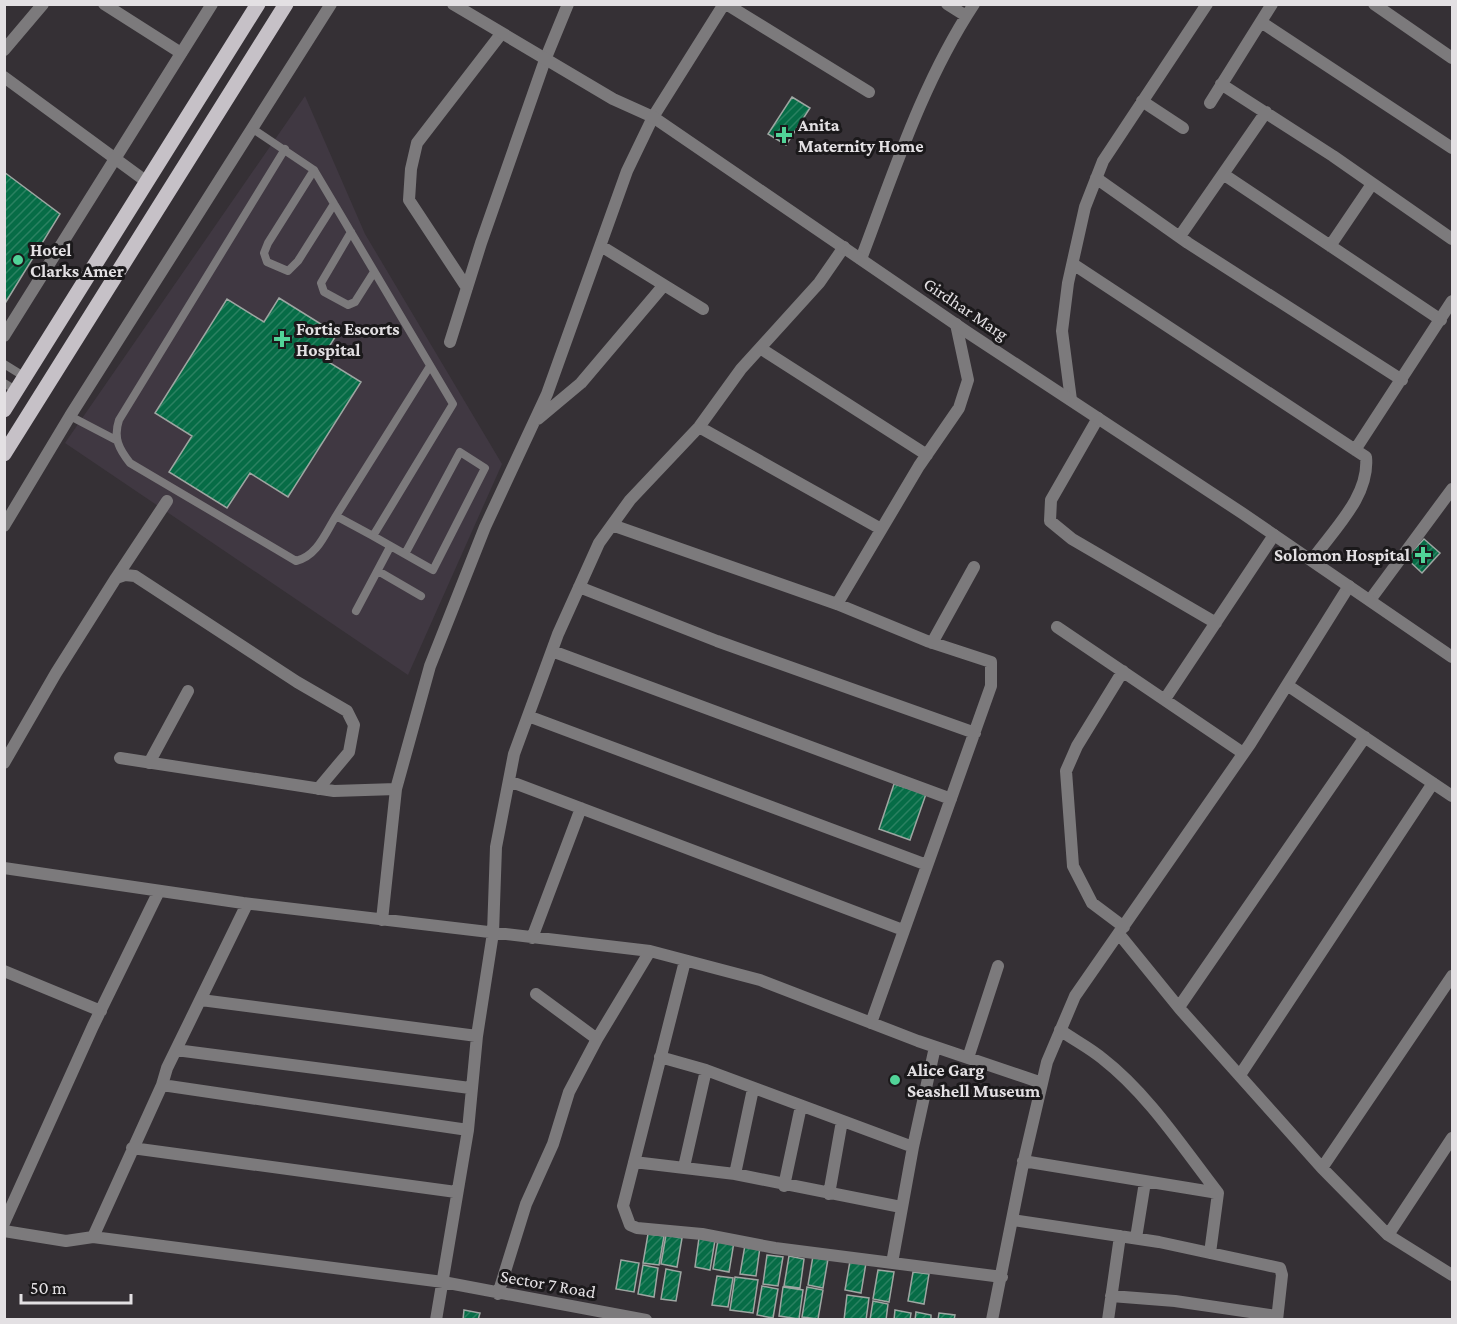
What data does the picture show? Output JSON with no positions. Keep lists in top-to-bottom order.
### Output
{
  "streets": {
    "street": ["Girdhar Marg", "Sector 7 Road"]
  },
  "places": {
    "health": ["Anita Maternity Home", "Fortis Escorts Hospital", "Solomon Hospital"],
    "other": ["Hotel Clarks Amer", "Alice Garg Seashell Museum"]
  },
  "scale_bar": "50 m"
}
